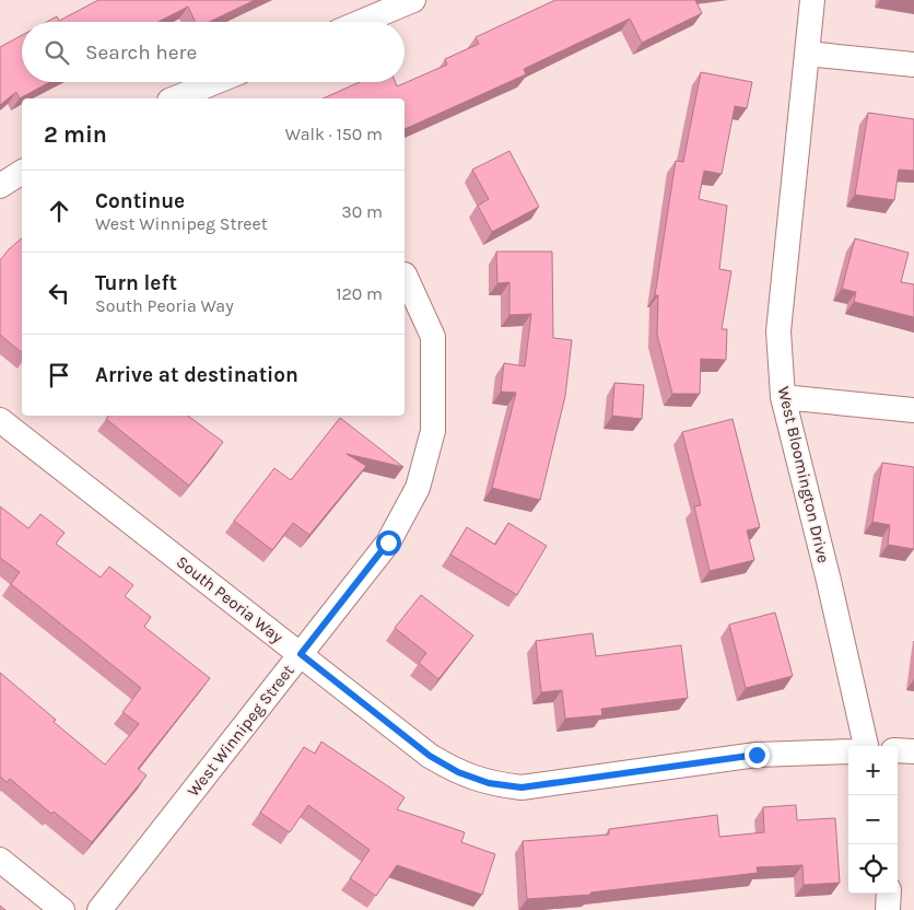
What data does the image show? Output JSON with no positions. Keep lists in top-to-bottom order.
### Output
{
  "streets": {
    "street": ["West Bloomington Drive", "South Peoria Way", "West Winnipeg Street"]
  },
  "crossings": [
    ["South Peoria Way", "West Winnipeg Street"]
  ],
  "page": {
    "search": "Search here",
    "heading": ["2 min", "Walk · 150 m"],
    "list": [
      ["Continue", "West Winnipeg Street", "30 m"],
      ["Turn left", "South Peoria Way", "120 m"],
      "Arrive at destination"
    ],
    "map_buttons": ["+", "−"]
  }
}
